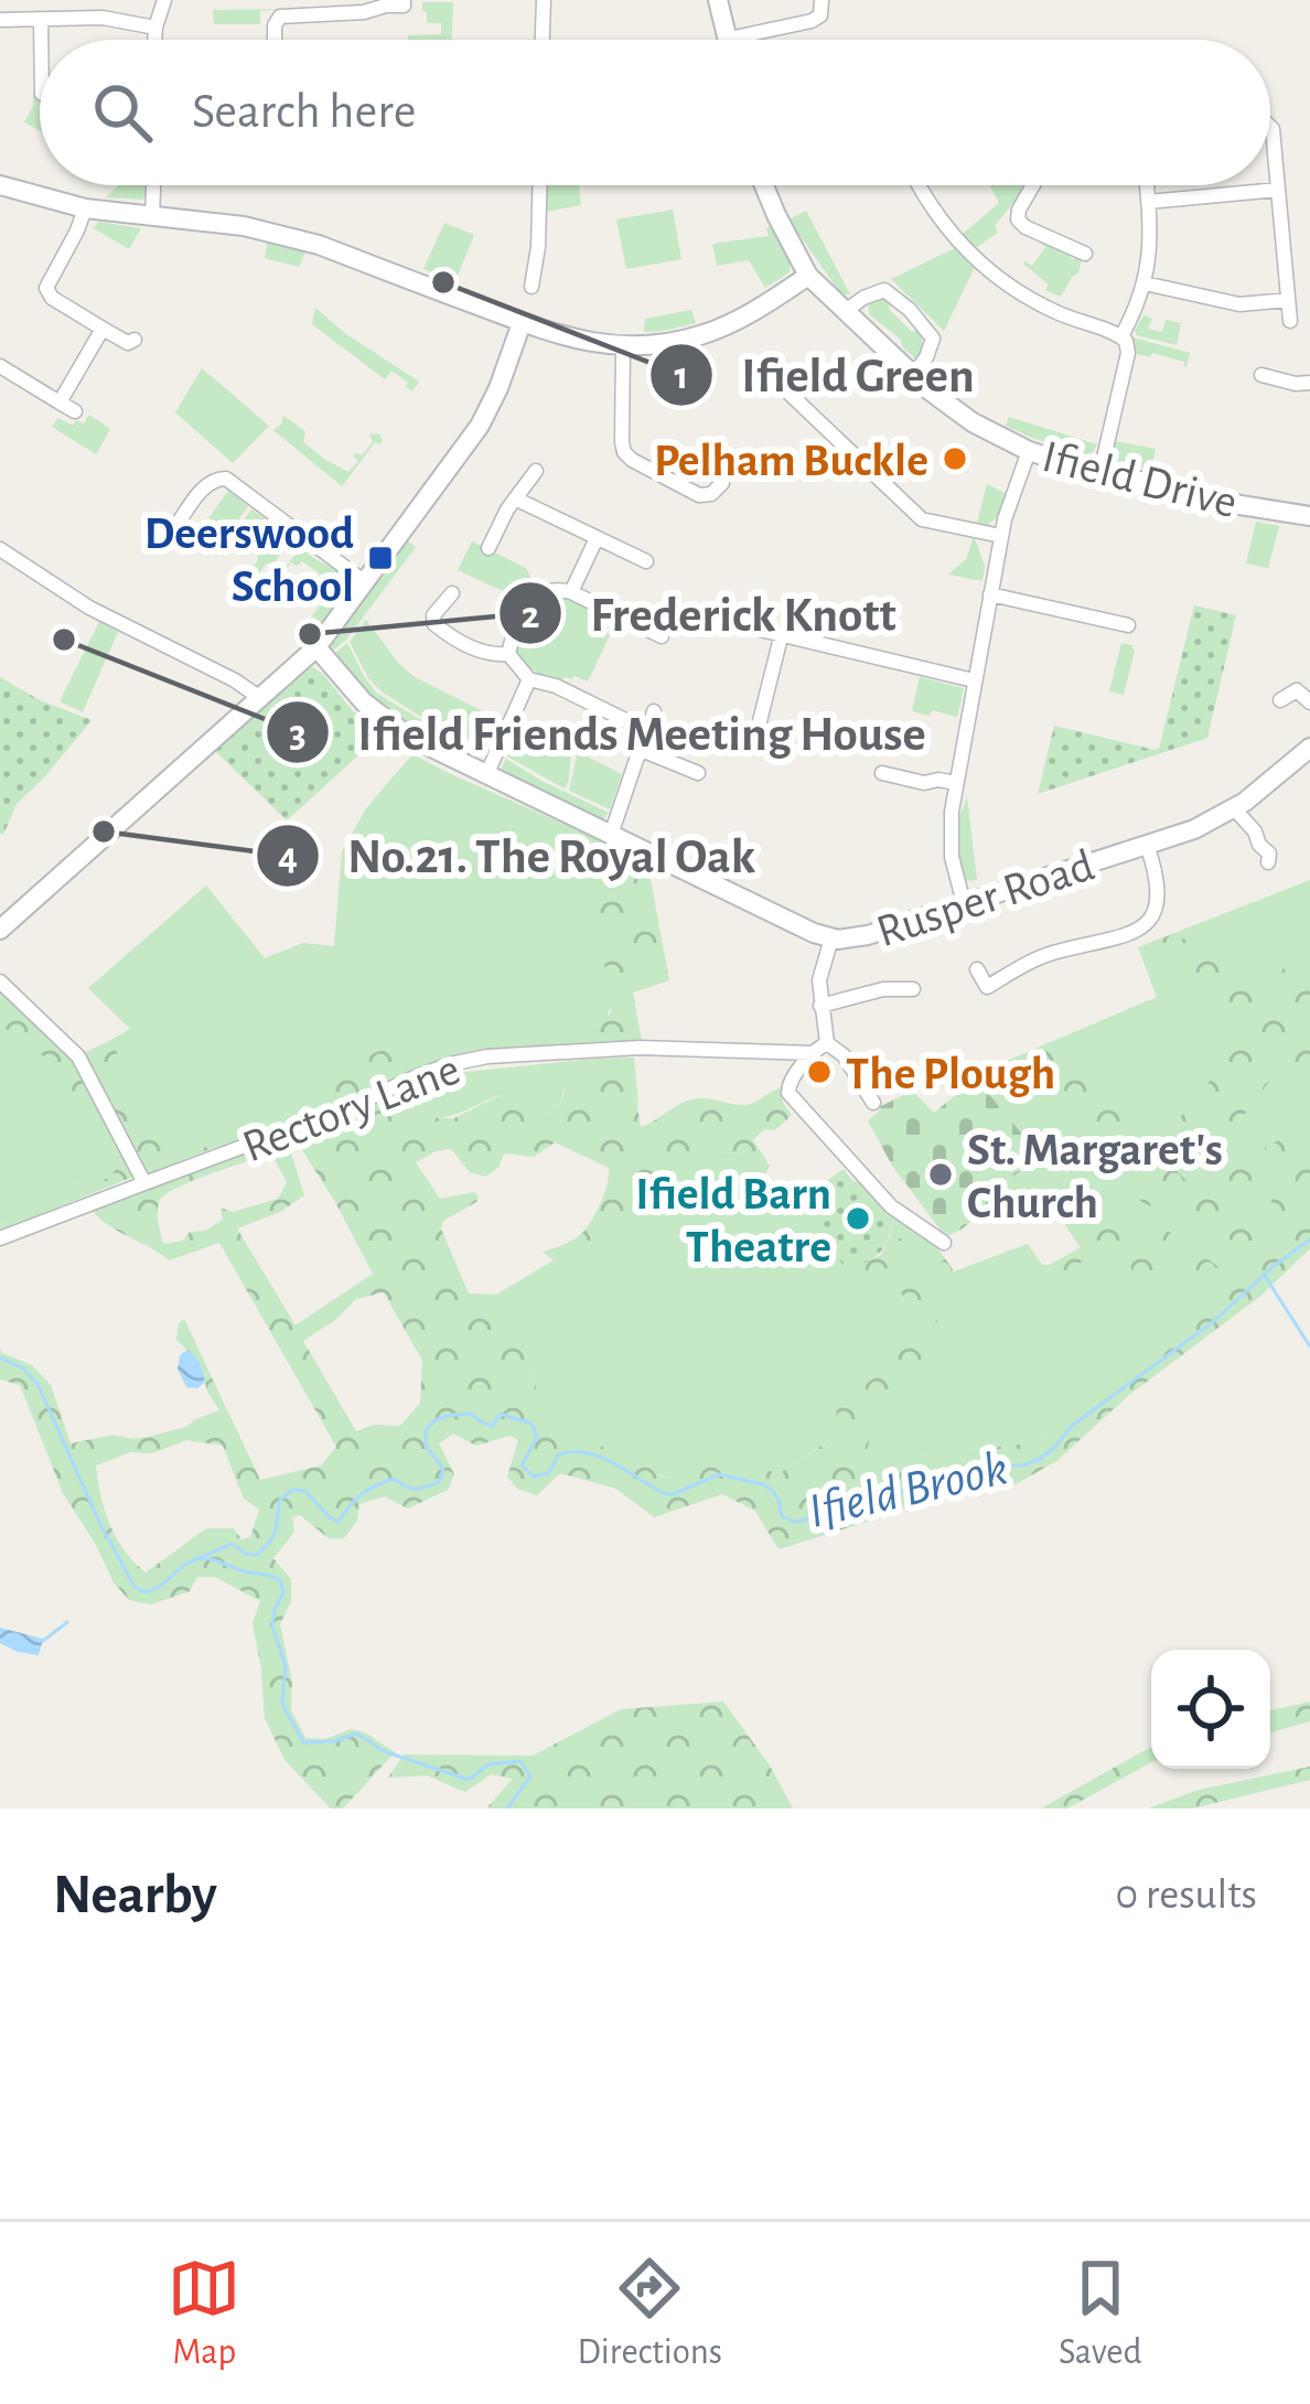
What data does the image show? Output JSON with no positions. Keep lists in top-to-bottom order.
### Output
{
  "streets": {
    "street": ["Ifield Drive", "Rusper Road", "Rectory Lane"]
  },
  "water": ["Ifield Brook"],
  "places": {
    "other": [
      "Ifield Green",
      "Pelham Buckle",
      "Frederick Knott",
      "Ifield Friends Meeting House",
      "No.21. The Royal Oak",
      "The Plough",
      "St. Margaret's Church",
      "Ifield Barn Theatre"
    ],
    "transit": ["Deerswood School"]
  },
  "page": {
    "search": "Search here",
    "heading": ["Nearby", "0 results"],
    "nav": ["Map", "Directions", "Saved"]
  }
}
